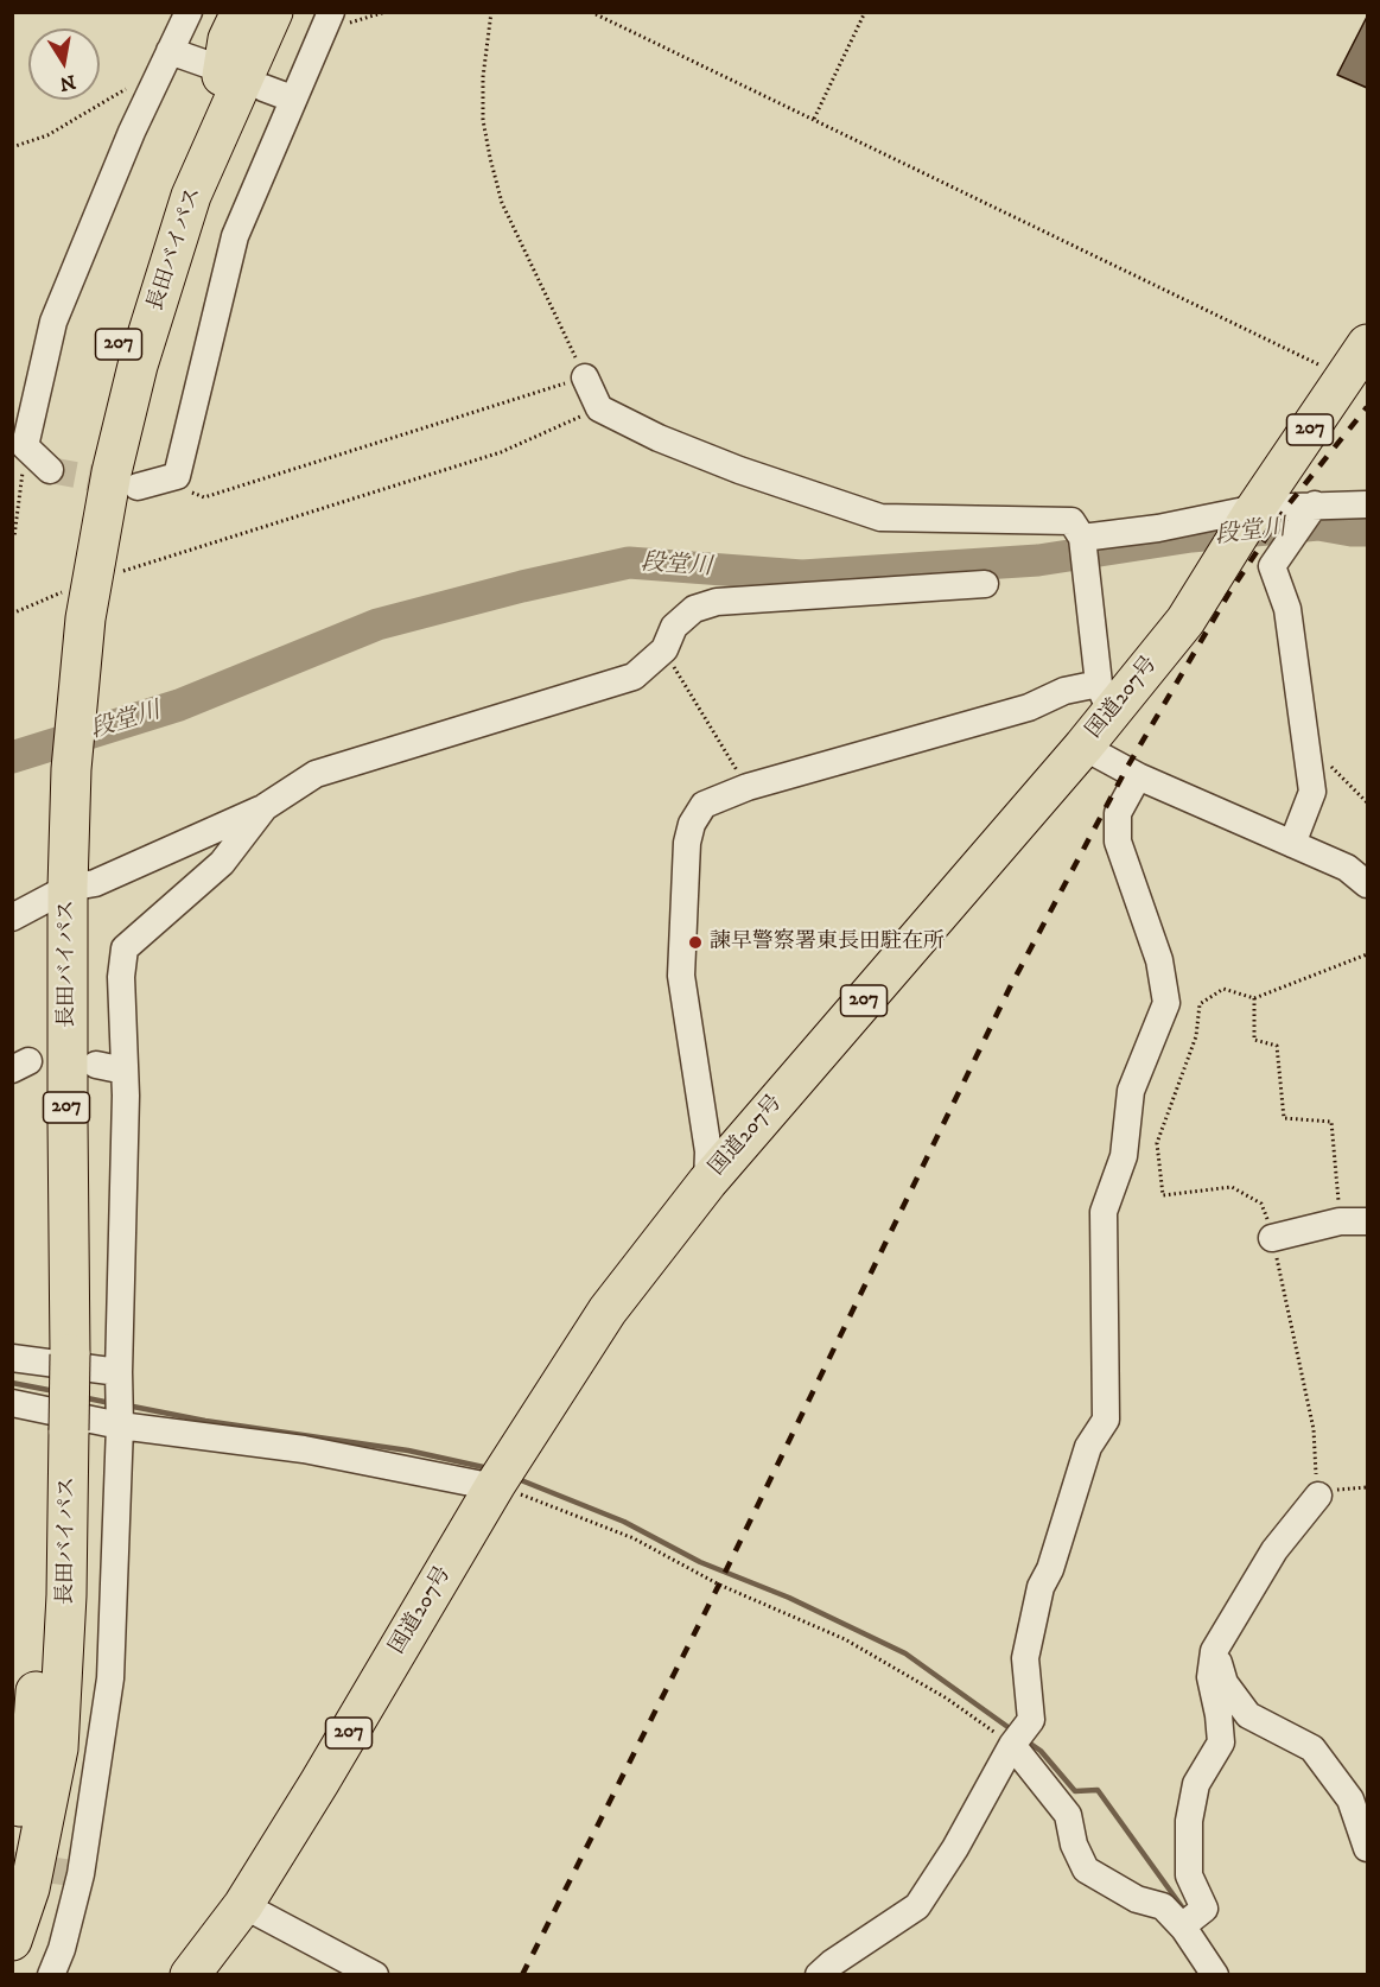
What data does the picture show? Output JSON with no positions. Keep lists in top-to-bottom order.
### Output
{
  "streets": {
    "highway": ["長田バイパス", "207", "国道207号"]
  },
  "water": ["段堂川"],
  "places": ["諫早警察署東長田駐在所"],
  "north": "bottom"
}
